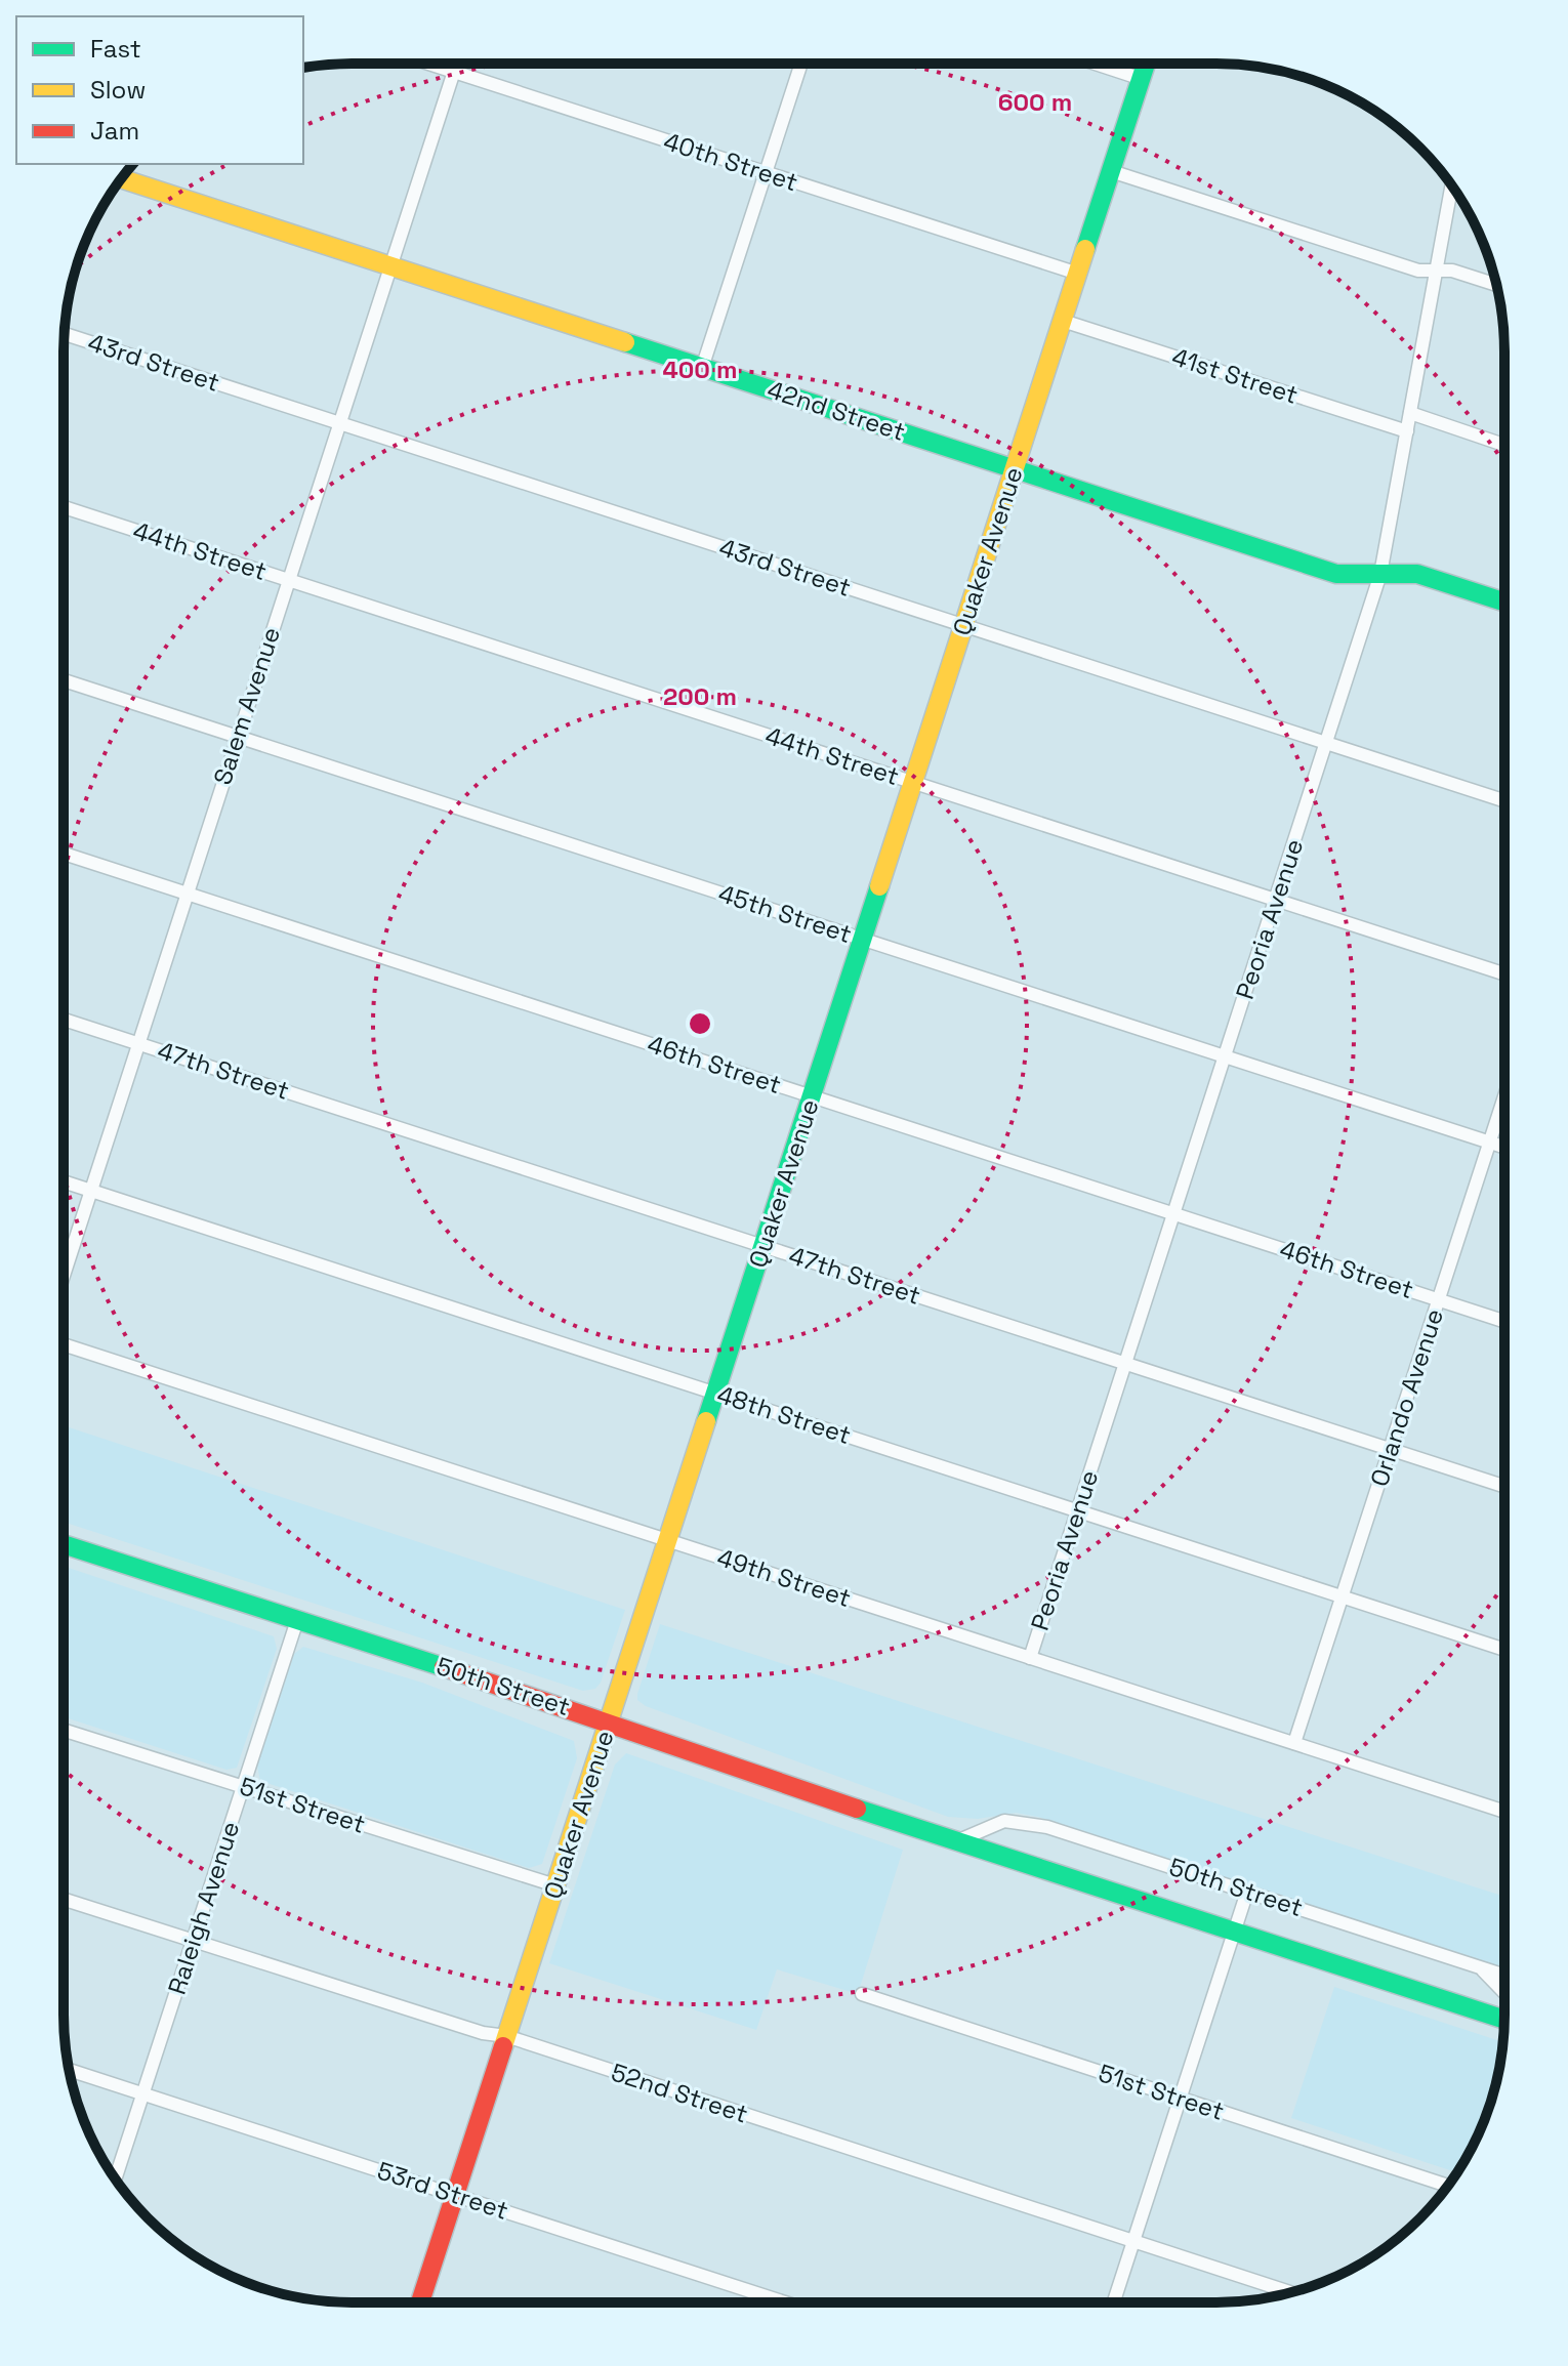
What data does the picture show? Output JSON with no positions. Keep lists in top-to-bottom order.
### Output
{
  "streets": {
    "main road": ["42nd Street", "Quaker Avenue", "50th Street"],
    "street": [
      "40th Street",
      "43rd Street",
      "41st Street",
      "44th Street",
      "Salem Avenue",
      "45th Street",
      "Peoria Avenue",
      "46th Street",
      "47th Street",
      "Orlando Avenue",
      "48th Street",
      "49th Street",
      "51st Street",
      "Raleigh Avenue",
      "52nd Street",
      "53rd Street"
    ]
  },
  "crossings": [
    ["40th Street", "Quaker Avenue"],
    ["40th Street", "Salem Avenue"],
    ["43rd Street", "Quaker Avenue"],
    ["43rd Street", "Salem Avenue"],
    ["43rd Street", "Peoria Avenue"],
    ["41st Street", "Quaker Avenue"],
    ["41st Street", "Peoria Avenue"],
    ["42nd Street", "Quaker Avenue"],
    ["42nd Street", "Salem Avenue"],
    ["42nd Street", "Peoria Avenue"],
    ["44th Street", "Quaker Avenue"],
    ["44th Street", "Salem Avenue"],
    ["44th Street", "Peoria Avenue"],
    ["Quaker Avenue", "45th Street"],
    ["Quaker Avenue", "46th Street"],
    ["Quaker Avenue", "47th Street"],
    ["Quaker Avenue", "48th Street"],
    ["Quaker Avenue", "49th Street"],
    ["Quaker Avenue", "50th Street"],
    ["Quaker Avenue", "51st Street"],
    ["Quaker Avenue", "52nd Street"],
    ["Quaker Avenue", "53rd Street"],
    ["Salem Avenue", "45th Street"],
    ["Salem Avenue", "46th Street"],
    ["Salem Avenue", "47th Street"],
    ["Salem Avenue", "48th Street"],
    ["45th Street", "Peoria Avenue"],
    ["45th Street", "Orlando Avenue"],
    ["Peoria Avenue", "46th Street"],
    ["Peoria Avenue", "47th Street"],
    ["Peoria Avenue", "48th Street"],
    ["Peoria Avenue", "49th Street"],
    ["46th Street", "Orlando Avenue"],
    ["47th Street", "Orlando Avenue"],
    ["Orlando Avenue", "48th Street"],
    ["Orlando Avenue", "49th Street"],
    ["50th Street", "Raleigh Avenue"],
    ["51st Street", "Raleigh Avenue"],
    ["Raleigh Avenue", "52nd Street"],
    ["Raleigh Avenue", "53rd Street"]
  ],
  "legend": ["Fast", "Slow", "Jam"],
  "rings": ["600 m", "400 m", "200 m"]
}
